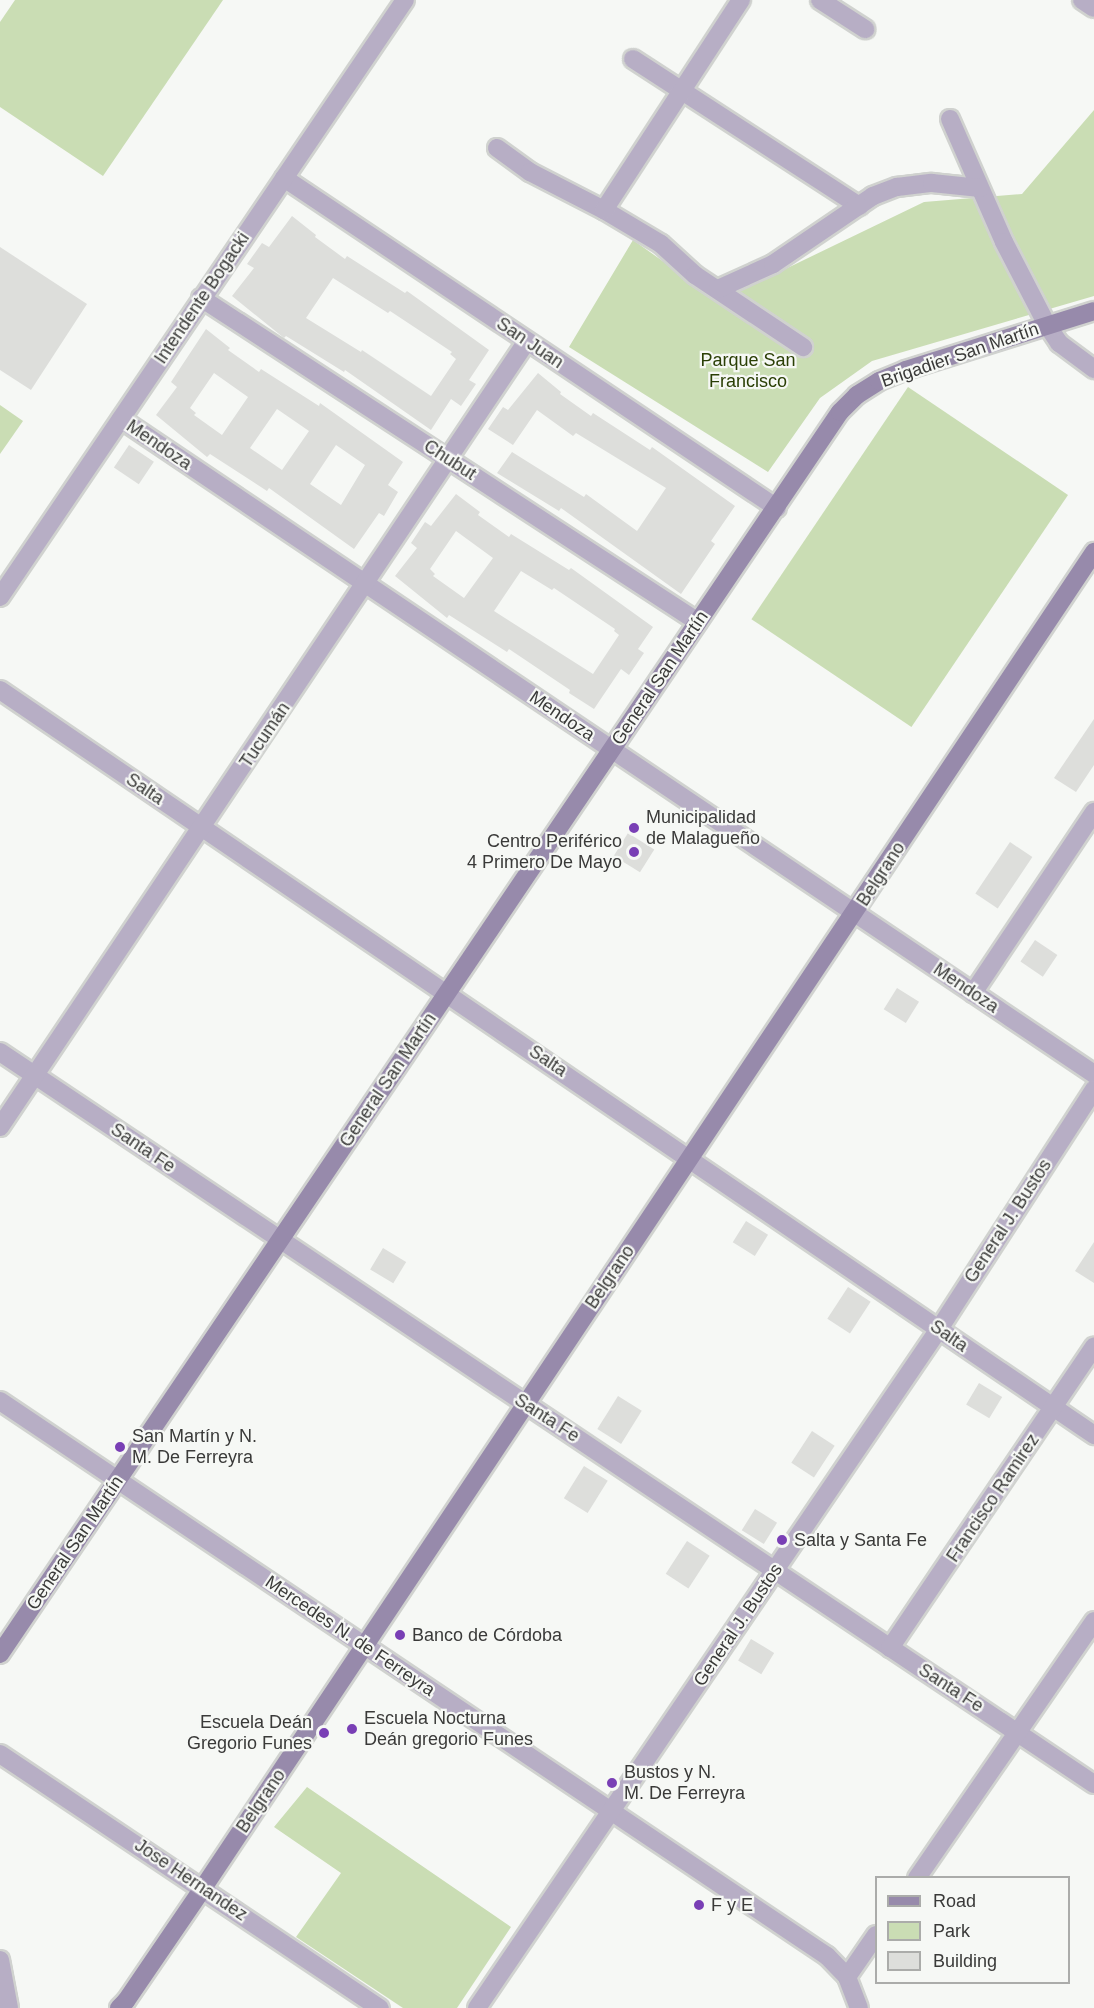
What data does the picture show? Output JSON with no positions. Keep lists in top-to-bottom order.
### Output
{
  "streets": {
    "main road": ["Brigadier San Martín", "General San Martín", "Belgrano"],
    "street": [
      "Intendente Bogacki",
      "San Juan",
      "Mendoza",
      "Chubut",
      "Tucumán",
      "Salta",
      "Santa Fe",
      "General J. Bustos",
      "Francisco Ramirez",
      "Mercedes N. de Ferreyra",
      "Jose Hernandez"
    ]
  },
  "crossings": [
    ["Intendente Bogacki", "San Juan"],
    ["Intendente Bogacki", "Mendoza"],
    ["Intendente Bogacki", "Chubut"],
    ["San Juan", "Brigadier San Martín"],
    ["San Juan", "General San Martín"],
    ["San Juan", "Tucumán"],
    ["Brigadier San Martín", "General San Martín"],
    ["Mendoza", "General San Martín"],
    ["Mendoza", "Tucumán"],
    ["Mendoza", "Belgrano"],
    ["Chubut", "General San Martín"],
    ["Chubut", "Tucumán"],
    ["General San Martín", "Salta"],
    ["General San Martín", "Santa Fe"],
    ["General San Martín", "Mercedes N. de Ferreyra"],
    ["Tucumán", "Salta"],
    ["Tucumán", "Santa Fe"],
    ["Salta", "Belgrano"],
    ["Salta", "General J. Bustos"],
    ["Salta", "Francisco Ramirez"],
    ["Belgrano", "Santa Fe"],
    ["Belgrano", "Mercedes N. de Ferreyra"],
    ["Belgrano", "Jose Hernandez"],
    ["Santa Fe", "General J. Bustos"],
    ["Santa Fe", "Francisco Ramirez"],
    ["General J. Bustos", "Mercedes N. de Ferreyra"]
  ],
  "parks": ["Parque San Francisco"],
  "places": [
    "Municipalidad de Malagueño",
    "Centro Periférico 4 Primero De Mayo",
    "San Martín y N. M. De Ferreyra",
    "Salta y Santa Fe",
    "Banco de Córdoba",
    "Escuela Nocturna Deán gregorio Funes",
    "Escuela Deán Gregorio Funes",
    "Bustos y N. M. De Ferreyra",
    "F y E"
  ],
  "legend": ["Road", "Park", "Building"]
}
